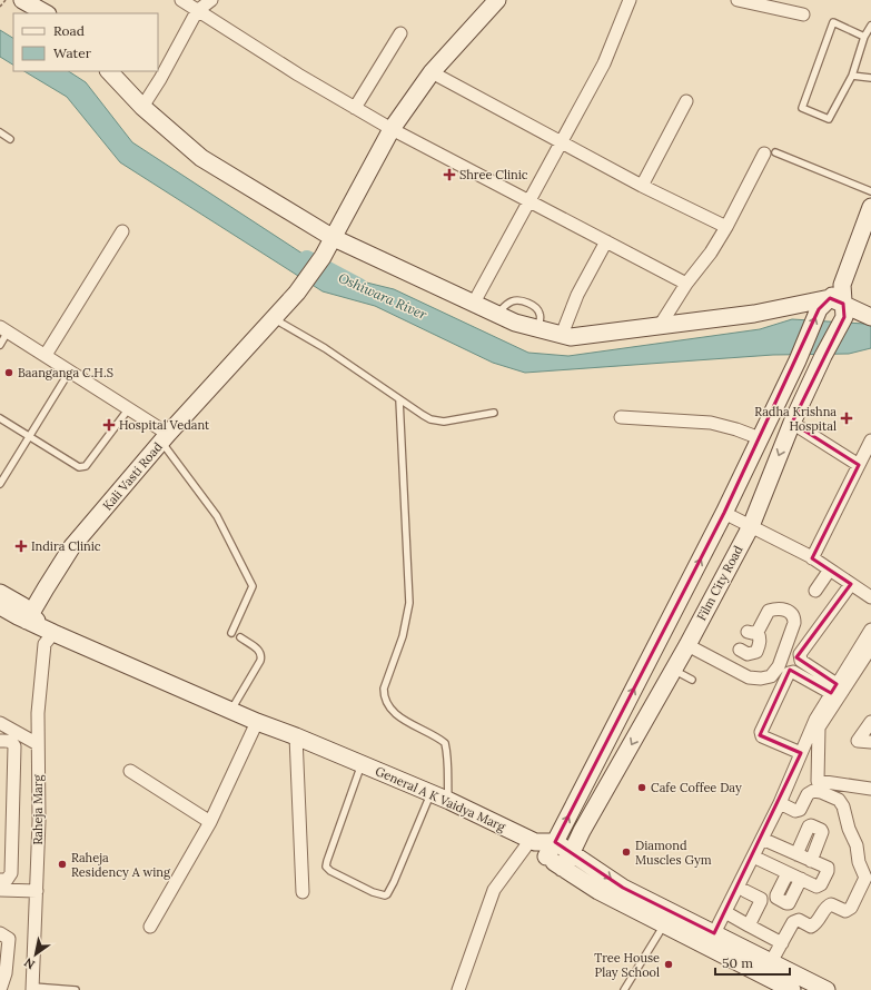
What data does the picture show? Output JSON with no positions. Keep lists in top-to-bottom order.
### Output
{
  "streets": {
    "street": [
      "Kali Vasti Road",
      "Film City Road",
      "General A K Vaidya Marg",
      "Raheja Marg"
    ]
  },
  "crossings": [
    ["Kali Vasti Road", "General A K Vaidya Marg"],
    ["Kali Vasti Road", "Raheja Marg"],
    ["General A K Vaidya Marg", "Raheja Marg"]
  ],
  "water": ["Oshiwara River"],
  "places": {
    "health": [
      "Shree Clinic",
      "Radha Krishna Hospital",
      "Hospital Vedant",
      "Indira Clinic"
    ],
    "other": [
      "Baanganga C.H.S",
      "Cafe Coffee Day",
      "Diamond Muscles Gym",
      "Raheja Residency A wing",
      "Tree House Play School"
    ]
  },
  "legend": ["Road", "Water"],
  "scale_bar": "50 m",
  "north": "bottom left"
}
